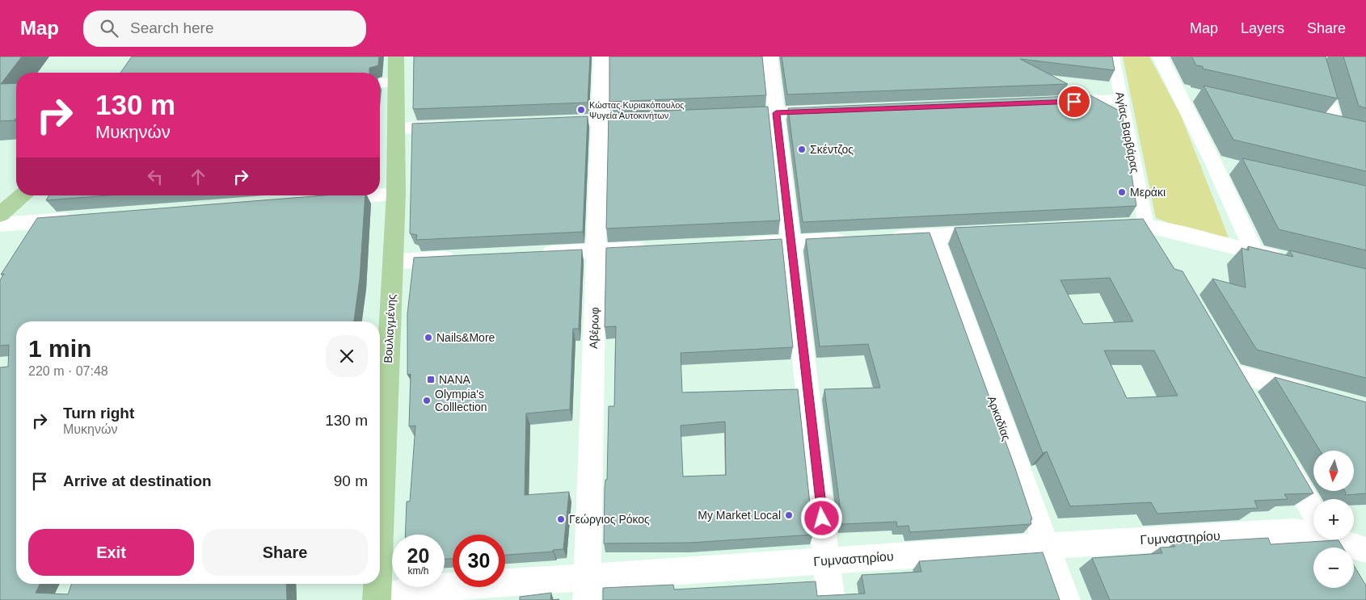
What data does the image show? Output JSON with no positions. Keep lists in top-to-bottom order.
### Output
{
  "streets": {
    "main road": ["Βουλιαγμένης"],
    "street": [
      "Αγίας Βαρβάρας",
      "Αβέρωφ",
      "Αρκαδίας",
      "Γυμναστηρίου"
    ]
  },
  "crossings": [
    ["Αβέρωφ", "Γυμναστηρίου"],
    ["Αρκαδίας", "Γυμναστηρίου"]
  ],
  "places": {
    "other": [
      "Κώστας Κυριακόπουλος Ψυγεία Αυτοκινήτων",
      "Σκέντζος",
      "Μεράκι",
      "Nails&More",
      "Olympia's Colllection",
      "My Market Local",
      "Γεώργιος Ρόκος"
    ],
    "transit": ["ΝΑΝΑ"]
  },
  "north": "bottom",
  "page": {
    "header": "Map",
    "search": "Search here",
    "nav": ["Map", "Layers", "Share"],
    "turn": ["130 m", "Μυκηνών"],
    "heading": ["1 min", "220 m · 07:48"],
    "list": [
      {
        "name": "Turn right",
        "note": "Μυκηνών",
        "value": "130 m"
      },
      {
        "name": "Arrive at destination",
        "value": "90 m"
      }
    ],
    "map_buttons": ["+", "−"],
    "buttons": ["Exit", "Share"],
    "speed": "20 km/h",
    "limit": "30"
  }
}
